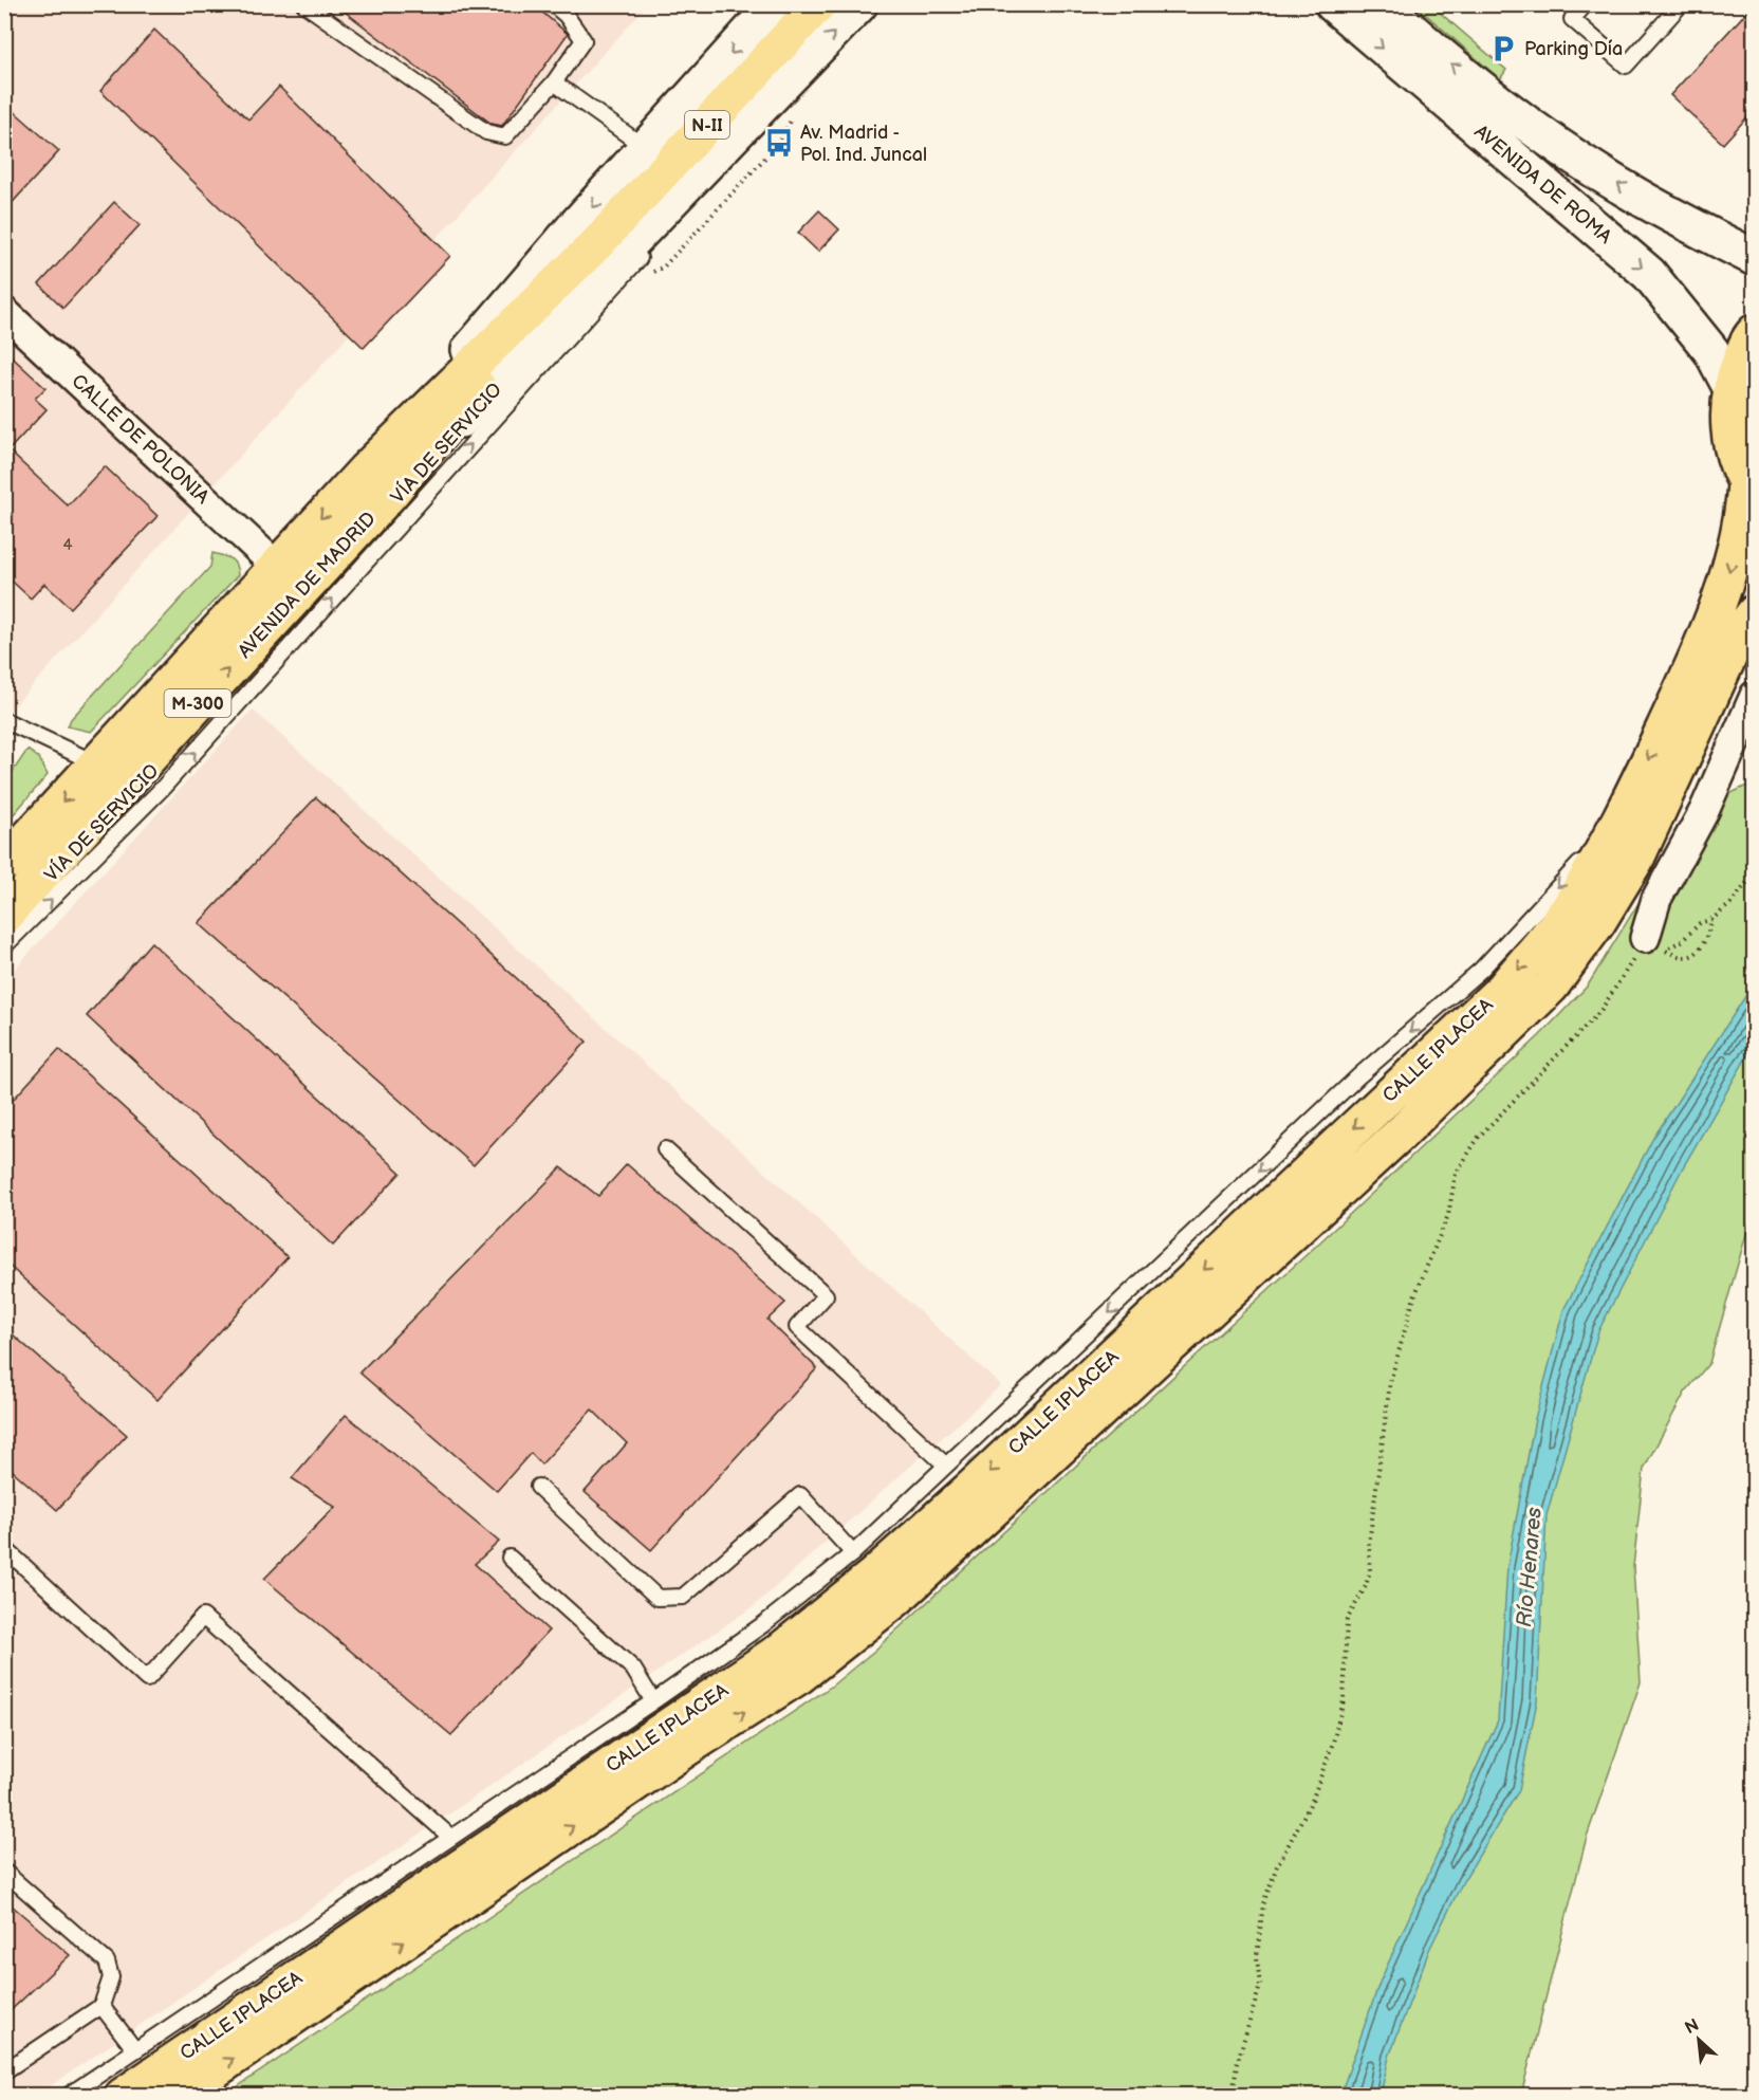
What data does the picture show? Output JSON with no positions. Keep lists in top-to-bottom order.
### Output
{
  "streets": {
    "main road": [
      "N-II",
      "AVENIDA DE MADRID",
      "M-300",
      "CALLE IPLACEA"
    ],
    "street": ["AVENIDA DE ROMA", "CALLE DE POLONIA"],
    "lane": ["VÍA DE SERVICIO"]
  },
  "crossings": [
    ["CALLE DE POLONIA", "AVENIDA DE MADRID"],
    ["VÍA DE SERVICIO", "M-300"],
    ["AVENIDA DE MADRID", "M-300"]
  ],
  "one_way": ["VÍA DE SERVICIO"],
  "water": ["Río Henares"],
  "places": {
    "parking": ["Parking Día"],
    "bus stop": ["Av. Madrid - Pol. Ind. Juncal"]
  },
  "house_numbers": ["4"],
  "north": "top left"
}
